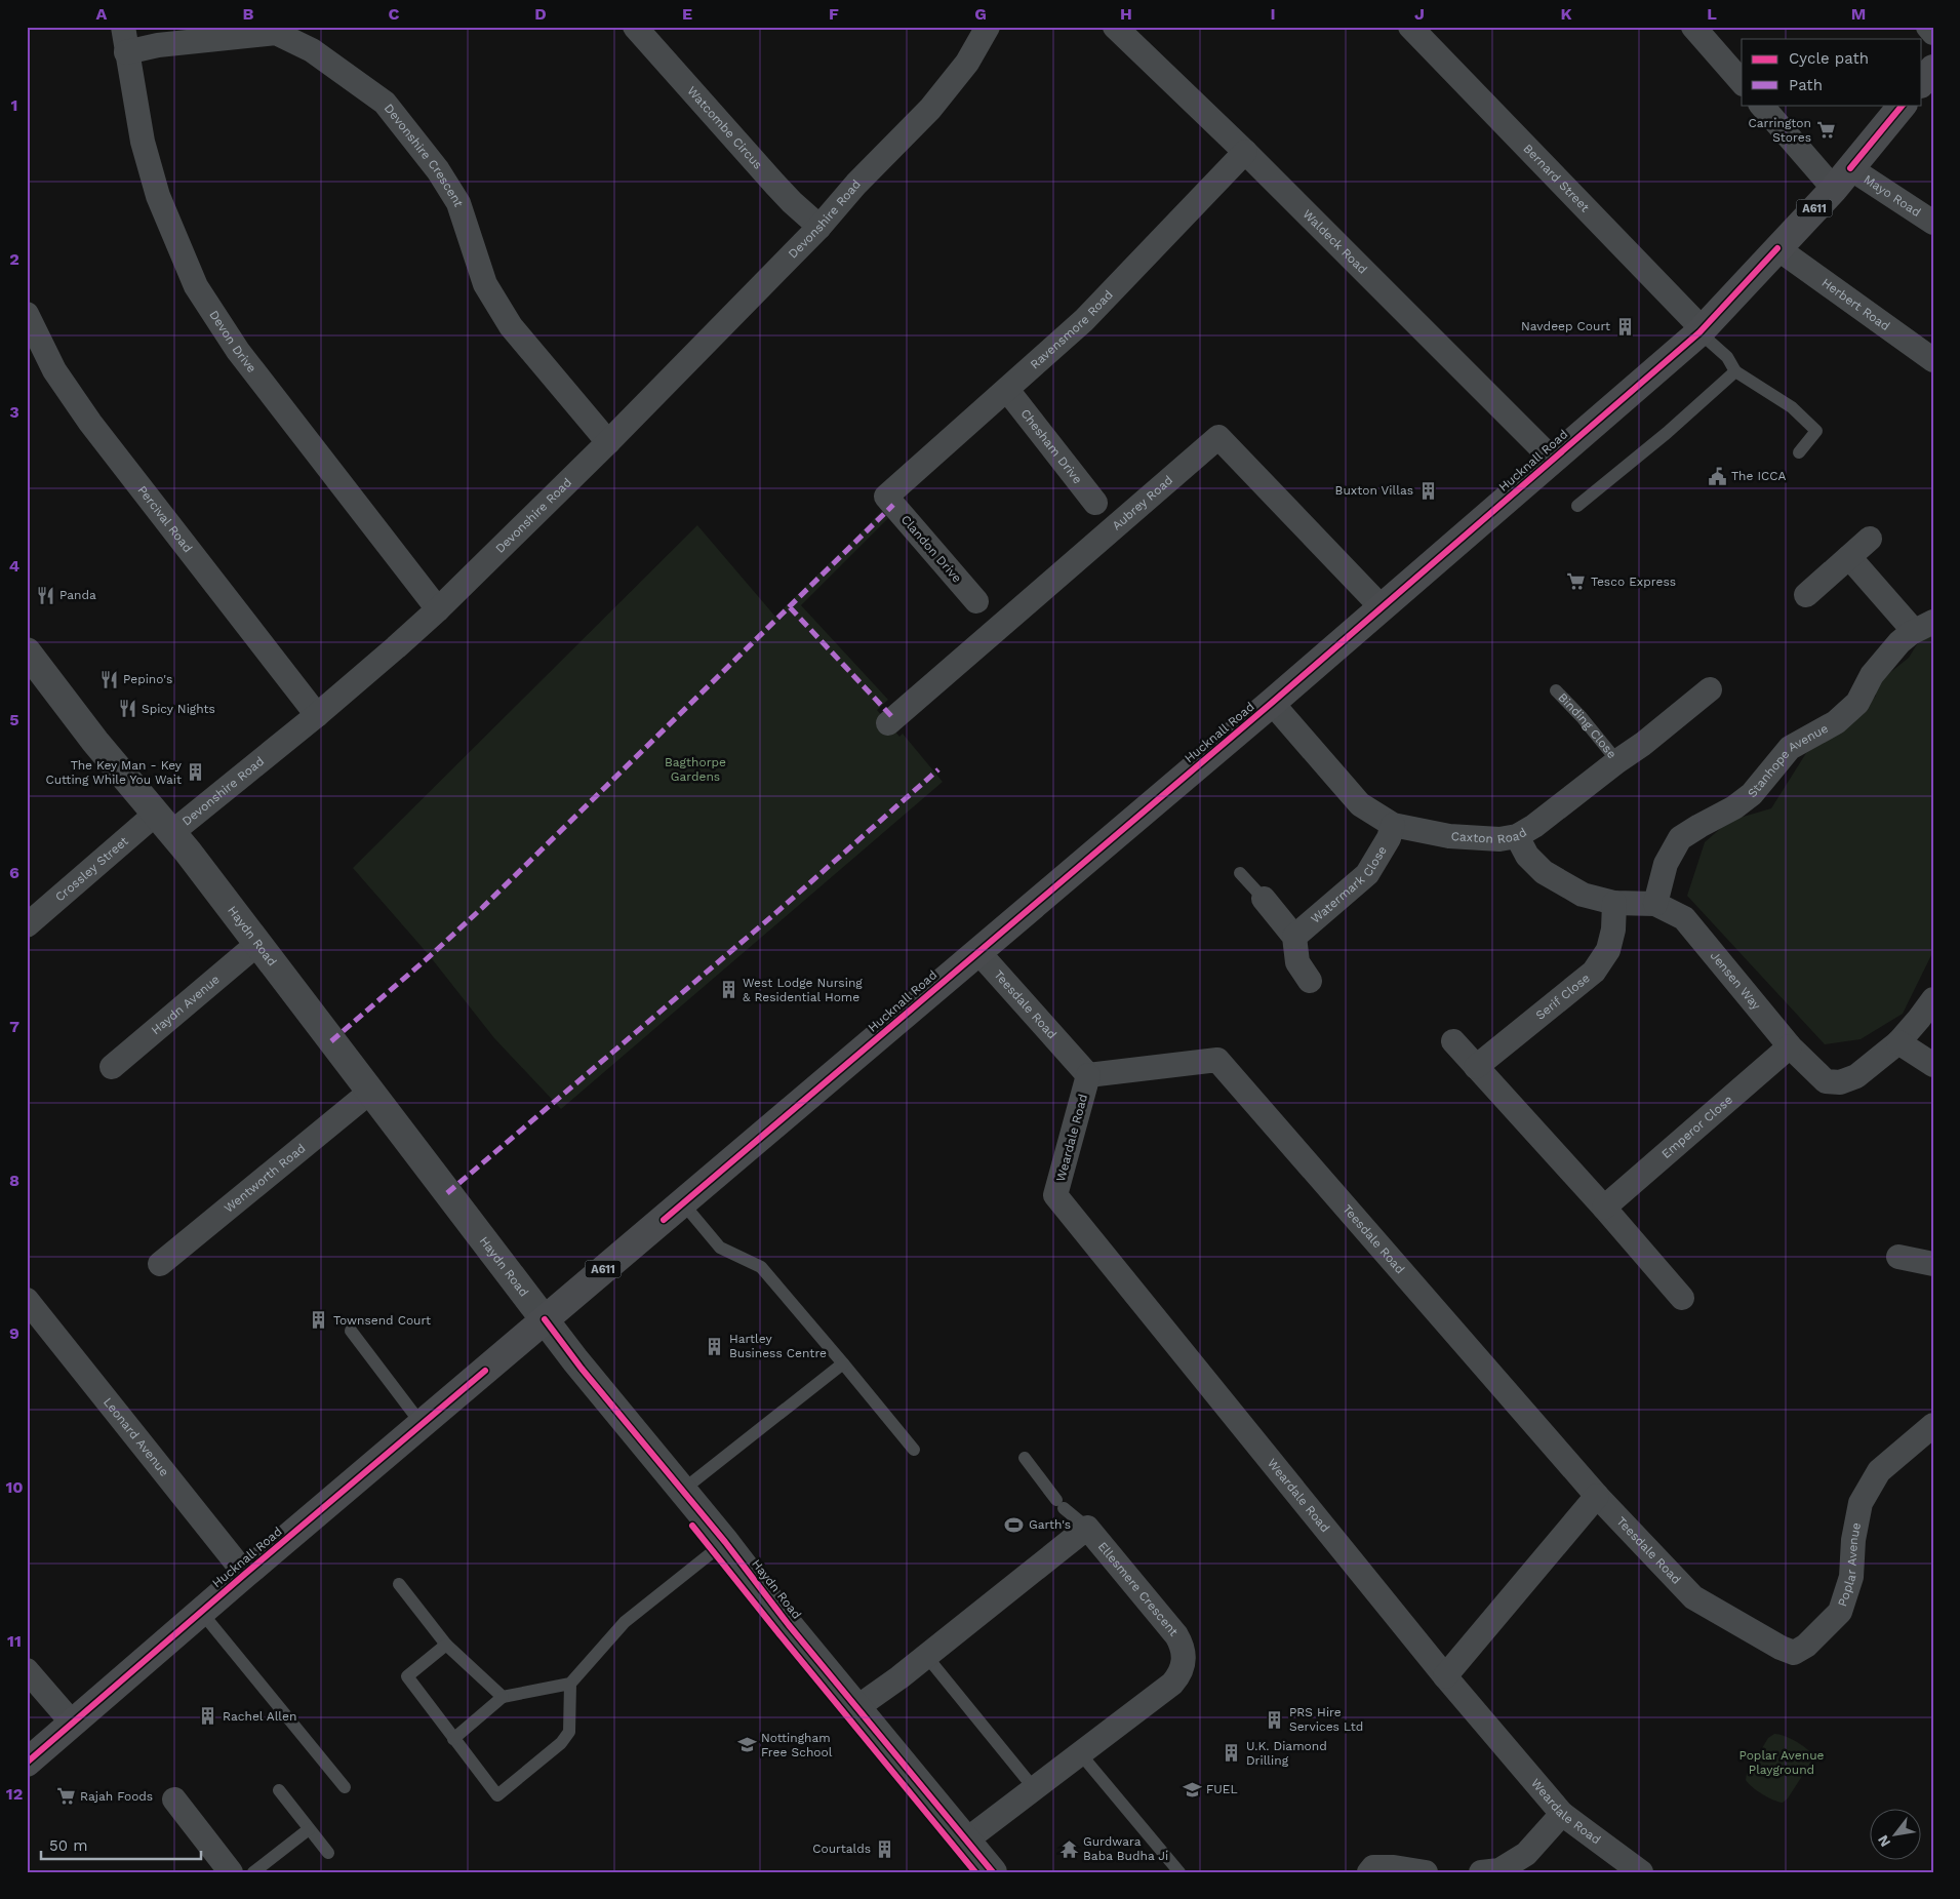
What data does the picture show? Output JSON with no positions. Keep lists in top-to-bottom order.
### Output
{
  "streets": {
    "main road": ["A611", "Hucknall Road"],
    "street": [
      "Watcombe Circus",
      "Devonshire Crescent",
      "Bernard Street",
      "Mayo Road",
      "Devonshire Road",
      "Waldeck Road",
      "Herbert Road",
      "Ravensmore Road",
      "Devon Drive",
      "Chesham Drive",
      "Aubrey Road",
      "Percival Road",
      "Clandon Drive",
      "Stanhope Avenue",
      "Caxton Road",
      "Crossley Street",
      "Watermark Close",
      "Haydn Road",
      "Jensen Way",
      "Serif Close",
      "Haydn Avenue",
      "Teesdale Road",
      "Emperor Close",
      "Weardale Road",
      "Wentworth Road",
      "Leonard Avenue",
      "Poplar Avenue",
      "Ellesmere Crescent"
    ],
    "lane": ["Binding Close"]
  },
  "crossings": [
    ["Watcombe Circus", "Devonshire Road"],
    ["Devonshire Crescent", "Devonshire Road"],
    ["Devonshire Crescent", "Devon Drive"],
    ["Bernard Street", "Hucknall Road"],
    ["Mayo Road", "Hucknall Road"],
    ["Devonshire Road", "Devon Drive"],
    ["Devonshire Road", "Percival Road"],
    ["Devonshire Road", "Crossley Street"],
    ["Devonshire Road", "Haydn Road"],
    ["Waldeck Road", "Ravensmore Road"],
    ["Waldeck Road", "Hucknall Road"],
    ["Herbert Road", "Hucknall Road"],
    ["Ravensmore Road", "Chesham Drive"],
    ["Ravensmore Road", "Clandon Drive"],
    ["Hucknall Road", "Aubrey Road"],
    ["Hucknall Road", "Caxton Road"],
    ["Hucknall Road", "Haydn Road"],
    ["Hucknall Road", "Teesdale Road"],
    ["Hucknall Road", "Leonard Avenue"],
    ["Binding Close", "Caxton Road"],
    ["Stanhope Avenue", "Jensen Way"],
    ["Caxton Road", "Watermark Close"],
    ["Caxton Road", "Jensen Way"],
    ["Crossley Street", "Haydn Road"],
    ["Haydn Road", "Haydn Avenue"],
    ["Haydn Road", "Wentworth Road"],
    ["Haydn Road", "Ellesmere Crescent"],
    ["Jensen Way", "Serif Close"],
    ["Jensen Way", "Emperor Close"],
    ["Teesdale Road", "Weardale Road"],
    ["Teesdale Road", "Poplar Avenue"]
  ],
  "parks": ["Bagthorpe Gardens", "Poplar Avenue Playground"],
  "places": {
    "supermarket": ["Carrington Stores", "Tesco Express", "Rajah Foods"],
    "building": [
      "Navdeep Court",
      "Buxton Villas",
      "The Key Man - Key Cutting While You Wait",
      "West Lodge Nursing & Residential Home",
      "Townsend Court",
      "Hartley Business Centre",
      "Rachel Allen",
      "PRS Hire Services Ltd",
      "U.K. Diamond Drilling",
      "Courtalds"
    ],
    "public building": ["The ICCA"],
    "restaurant": ["Panda", "Pepino's", "Spicy Nights"],
    "sports": ["Garth's"],
    "school or university": ["Nottingham Free School", "FUEL"],
    "temple": ["Gurdwara Baba Budha Ji"]
  },
  "legend": ["Cycle path", "Path"],
  "scale_bar": "50 m",
  "north": "bottom left",
  "grid": {
    "columns": [
      "A",
      "B",
      "C",
      "D",
      "E",
      "F",
      "G",
      "H",
      "I",
      "J",
      "K",
      "L",
      "M"
    ],
    "rows": [
      "1",
      "2",
      "3",
      "4",
      "5",
      "6",
      "7",
      "8",
      "9",
      "10",
      "11",
      "12"
    ]
  }
}
